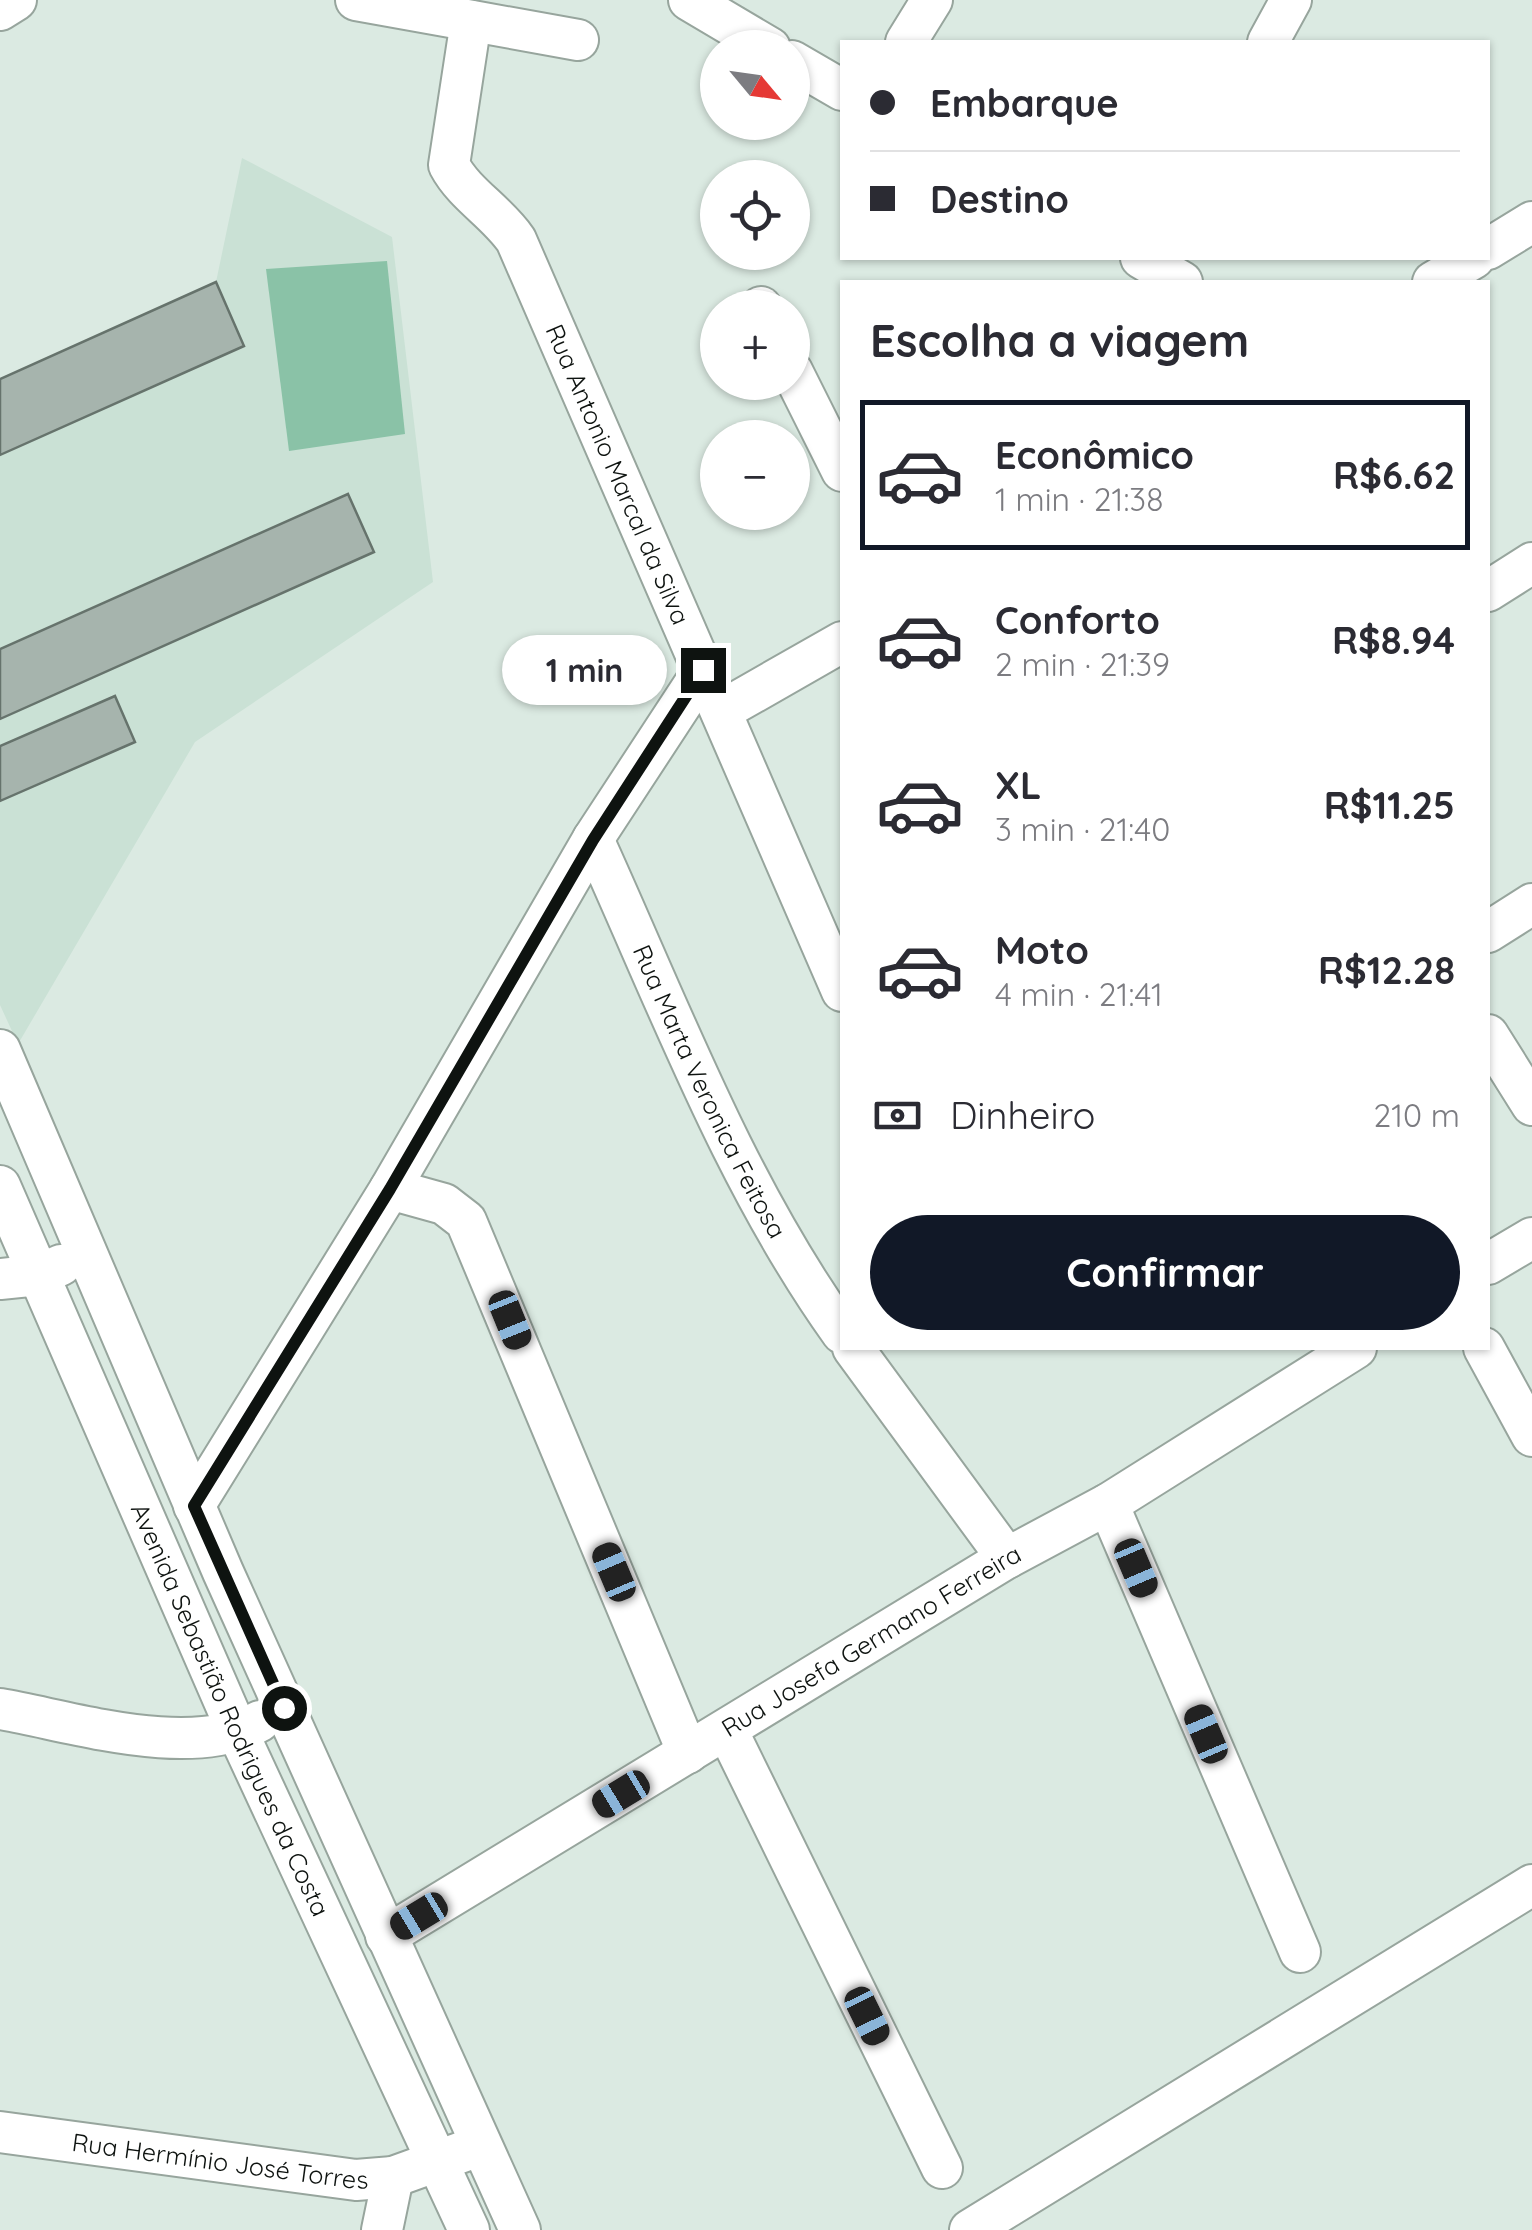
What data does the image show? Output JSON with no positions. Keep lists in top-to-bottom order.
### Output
{
  "streets": {
    "street": [
      "Rua Antonio Marcal da Silva",
      "Rua Marta Veronica Feitosa",
      "Rua Josefa Germano Ferreira",
      "Avenida Sebastião Rodrigues da Costa",
      "Rua Hermínio José Torres"
    ]
  },
  "crossings": [
    ["Avenida Sebastião Rodrigues da Costa", "Rua Hermínio José Torres"]
  ],
  "north": "bottom right",
  "page": {
    "map_buttons": ["+", "−"],
    "banner": ["Embarque", "Destino"],
    "heading": "Escolha a viagem",
    "list": [
      {
        "name": "Econômico",
        "note": "1 min · 21:38",
        "value": "R$6.62"
      },
      {
        "name": "Conforto",
        "note": "2 min · 21:39",
        "value": "R$8.94"
      },
      {
        "name": "XL",
        "note": "3 min · 21:40",
        "value": "R$11.25"
      },
      {
        "name": "Moto",
        "note": "4 min · 21:41",
        "value": "R$12.28"
      }
    ],
    "bubble": "1 min",
    "pay": ["Dinheiro", "210 m"],
    "buttons": "Confirmar"
  }
}
